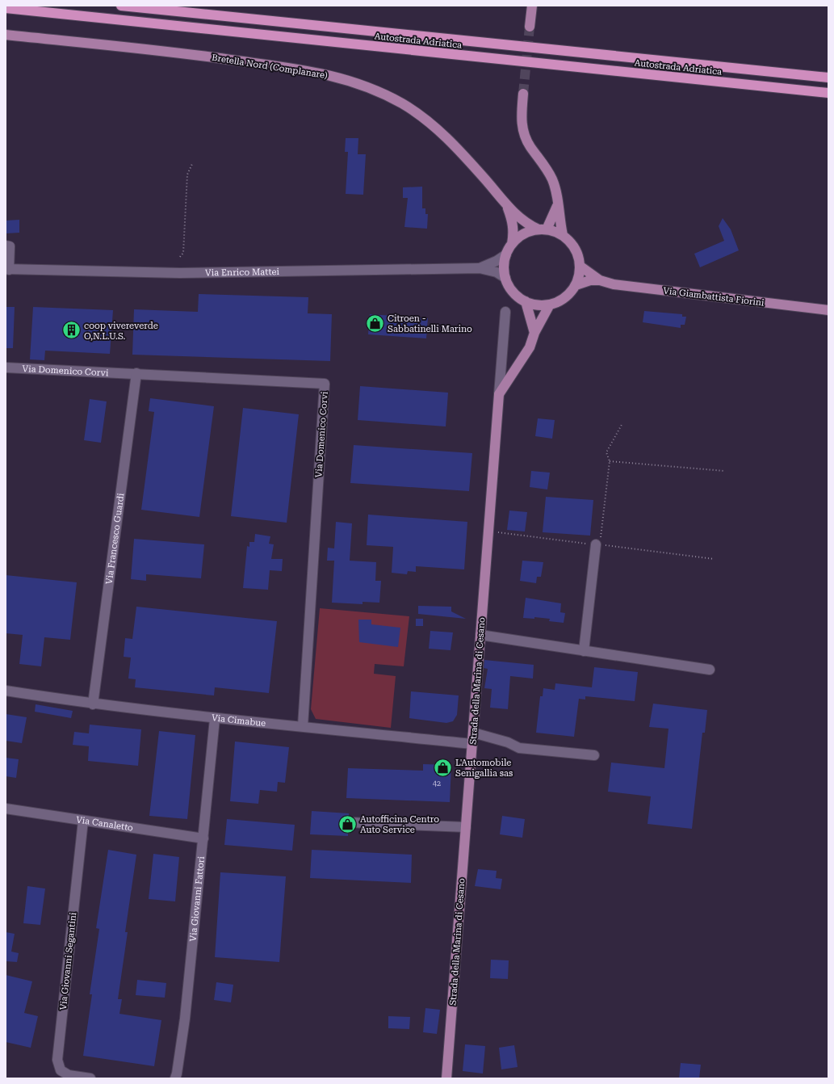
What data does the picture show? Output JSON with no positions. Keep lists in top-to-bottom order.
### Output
{
  "streets": {
    "highway": ["Autostrada Adriatica"],
    "main road": ["Bretella Nord (Complanare)", "Via Giambattista Fiorini", "Strada della Marina di Cesano"],
    "street": [
      "Via Enrico Mattei",
      "Via Domenico Corvi",
      "Via Francesco Guardi",
      "Via Cimabue",
      "Via Canaletto",
      "Via Giovanni Fattori",
      "Via Giovanni Segantini"
    ]
  },
  "crossings": [
    ["Bretella Nord (Complanare)", "Via Enrico Mattei"],
    ["Bretella Nord (Complanare)", "Via Giambattista Fiorini"],
    ["Bretella Nord (Complanare)", "Strada della Marina di Cesano"],
    ["Via Enrico Mattei", "Via Giambattista Fiorini"],
    ["Via Enrico Mattei", "Strada della Marina di Cesano"],
    ["Via Giambattista Fiorini", "Strada della Marina di Cesano"],
    ["Via Domenico Corvi", "Via Francesco Guardi"],
    ["Via Domenico Corvi", "Via Cimabue"],
    ["Via Francesco Guardi", "Via Cimabue"],
    ["Strada della Marina di Cesano", "Via Cimabue"],
    ["Via Cimabue", "Via Giovanni Fattori"],
    ["Via Canaletto", "Via Giovanni Fattori"],
    ["Via Canaletto", "Via Giovanni Segantini"]
  ],
  "places": {
    "shop": ["Citroen - Sabbatinelli Marino", "L'Automobile Senigallia sas", "Autofficina Centro Auto Service"],
    "building": ["coop vivereverde O,N.L.U.S."]
  },
  "house_numbers": ["42"]
}
